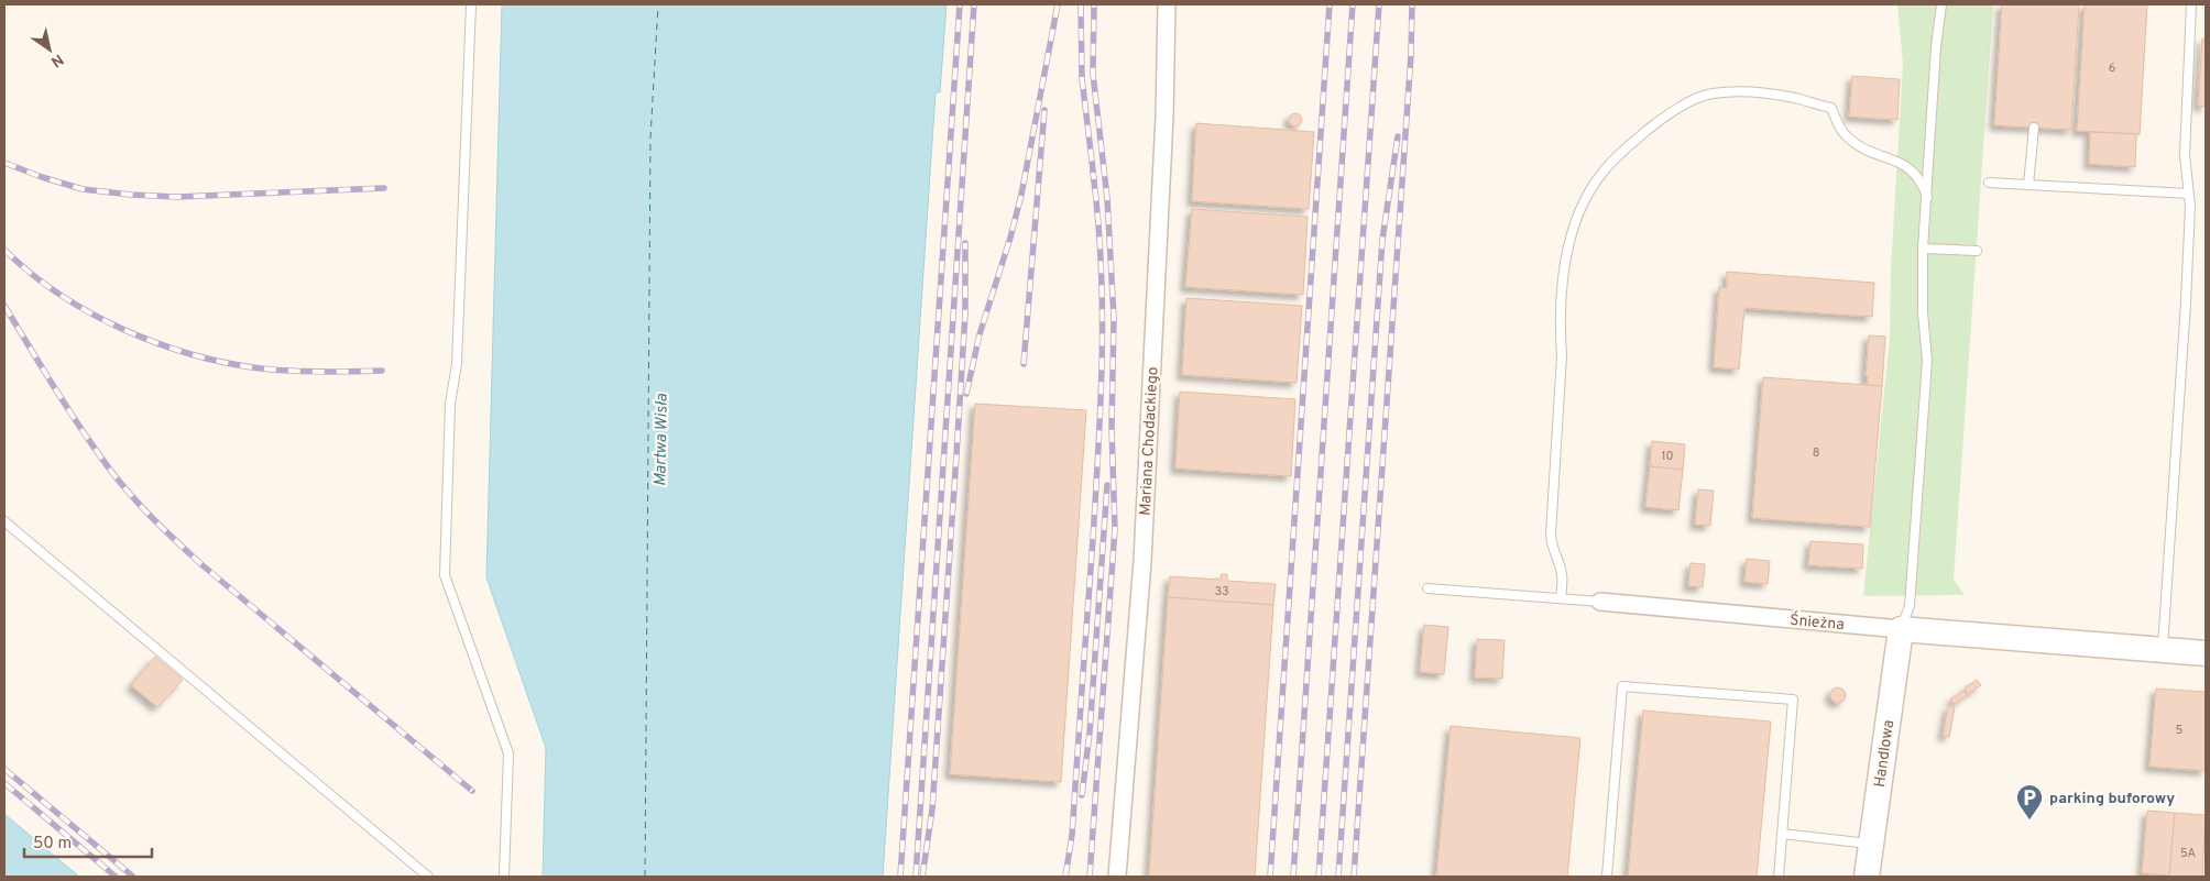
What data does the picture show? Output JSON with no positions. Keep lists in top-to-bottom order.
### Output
{
  "streets": {
    "street": ["Mariana Chodackiego", "Śnieżna", "Handlowa"]
  },
  "crossings": [
    ["Śnieżna", "Handlowa"]
  ],
  "water": ["Martwa Wisła"],
  "places": {
    "parking": ["parking buforowy"]
  },
  "house_numbers": [
    "6",
    "8",
    "10",
    "33",
    "5",
    "5A"
  ],
  "scale_bar": "50 m",
  "north": "bottom right"
}
